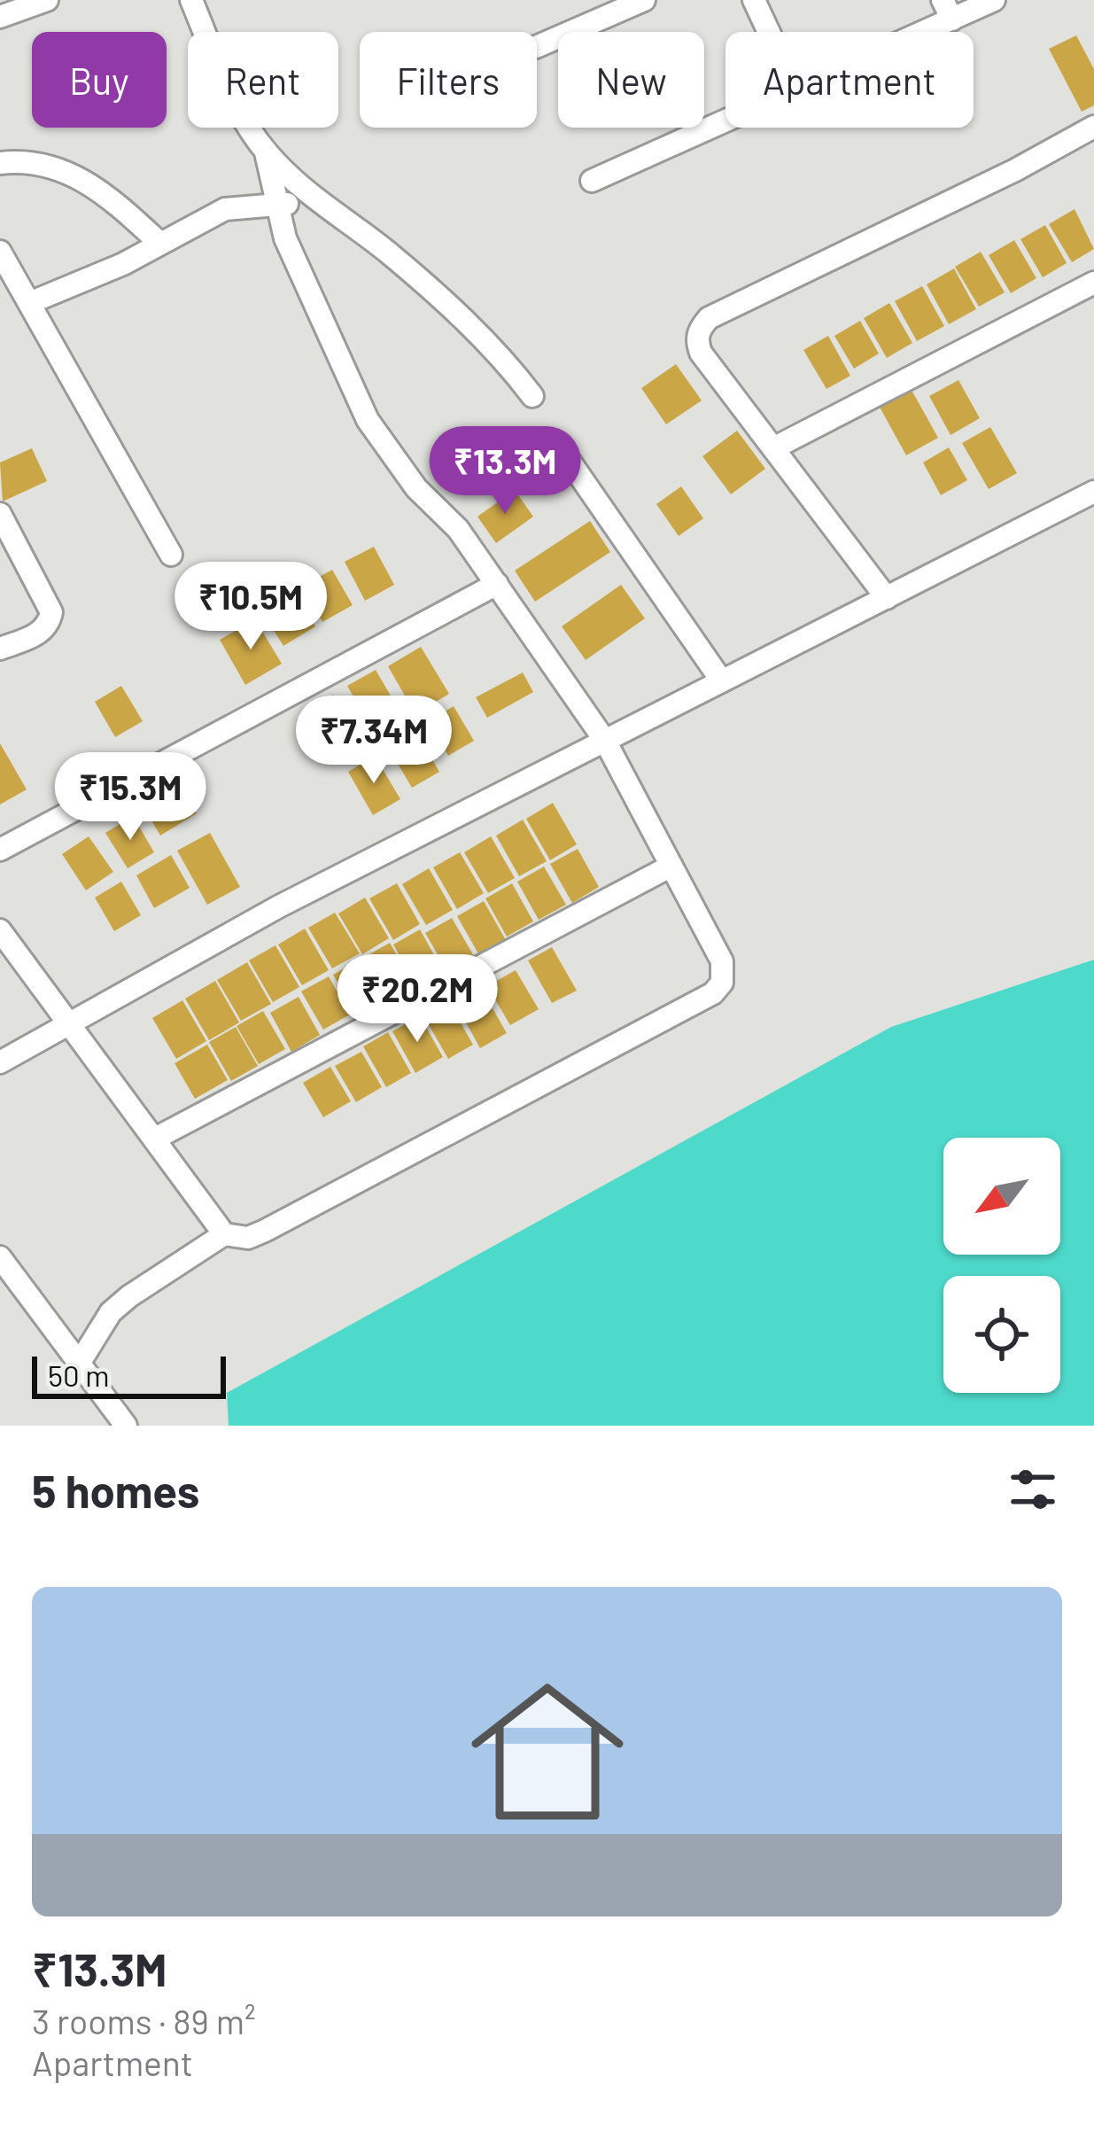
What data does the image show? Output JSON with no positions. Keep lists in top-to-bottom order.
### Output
{
  "scale_bar": "50 m",
  "north": "bottom left",
  "page": {
    "chip": [
      "Buy",
      "Rent",
      "Filters",
      "New",
      "Apartment"
    ],
    "price": [
      "₹13.3M",
      "₹10.5M",
      "₹7.34M",
      "₹15.3M",
      "₹20.2M"
    ],
    "scale": "50 m",
    "heading": "5 homes",
    "list": [
      {
        "name": "₹13.3M",
        "note": "3 rooms · 89 m² · Apartment"
      }
    ]
  }
}
